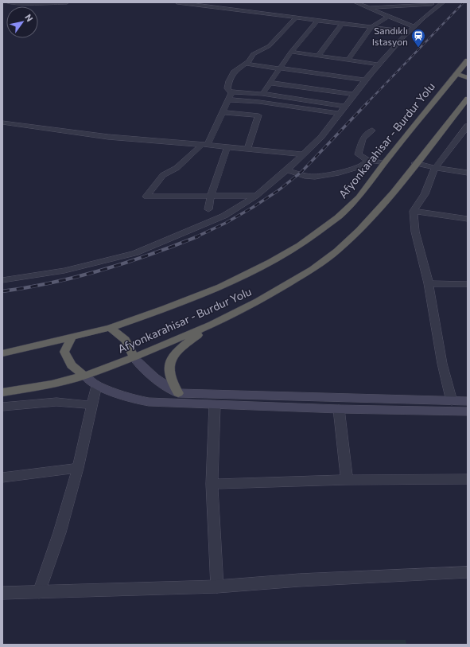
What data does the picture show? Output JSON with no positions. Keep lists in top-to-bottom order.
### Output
{
  "streets": {
    "highway": ["Afyonkarahisar - Burdur Yolu"]
  },
  "places": {
    "station": ["Sandıklı Istasyon"]
  },
  "north": "top right"
}
